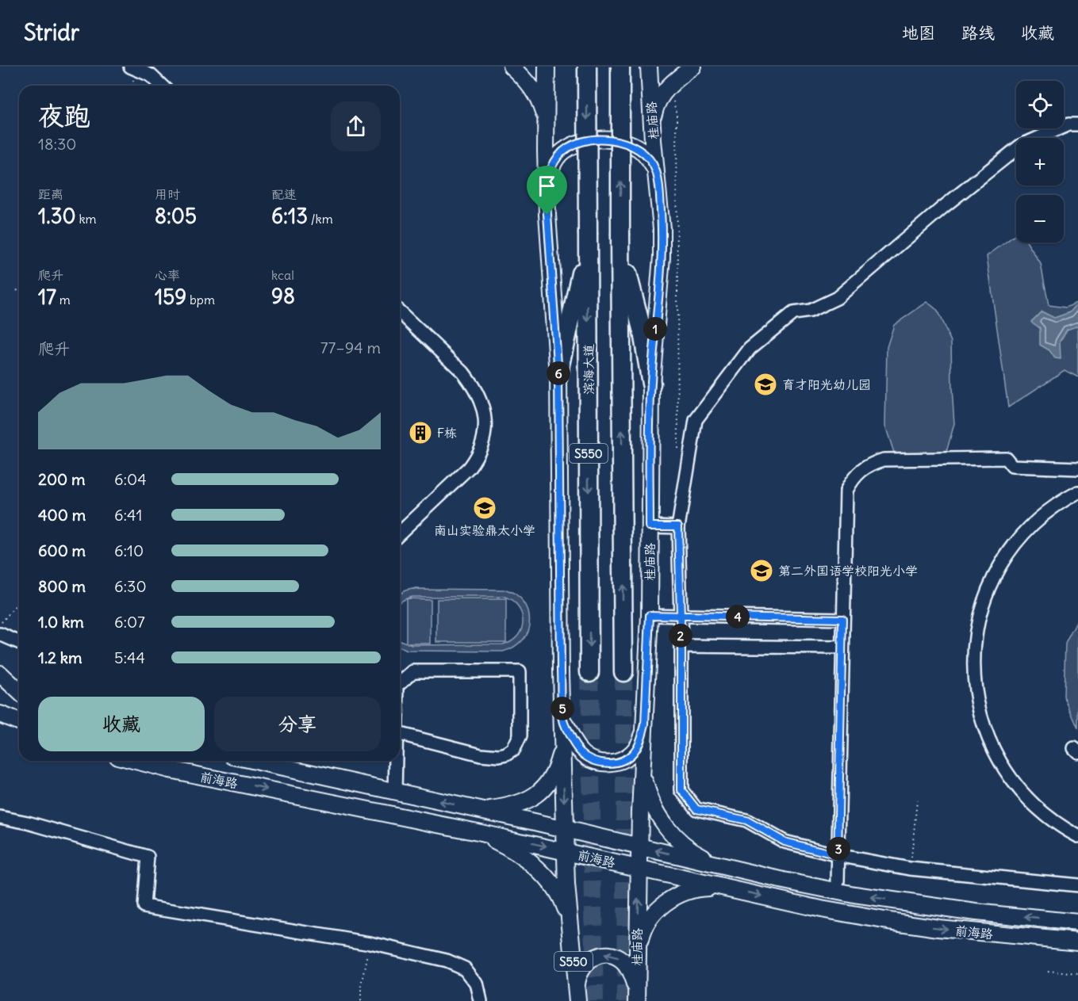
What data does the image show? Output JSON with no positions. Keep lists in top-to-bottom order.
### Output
{
  "streets": {
    "highway": ["滨海大道", "S550"],
    "main road": ["桂庙路", "前海路"]
  },
  "crossings": [
    ["桂庙路", "前海路"],
    ["S550", "前海路"]
  ],
  "places": {
    "school or university": ["育才阳光幼儿园", "南山实验鼎太小学", "第二外国语学校阳光小学"],
    "building": ["F栋"]
  },
  "page": {
    "header": "Stridr",
    "nav": ["地图", "路线", "收藏"],
    "map_buttons": ["+", "−"],
    "heading": ["夜跑", "18:30"],
    "stats": [
      ["距离", "1.30 km"],
      ["用时", "8:05"],
      ["配速", "6:13 /km"],
      ["爬升", "17 m"],
      ["心率", "159 bpm"],
      ["kcal", "98"]
    ],
    "pins": [
      "1",
      "6",
      "4",
      "2",
      "5",
      "3"
    ],
    "chart": ["爬升", "77–94 m"],
    "list": [
      {
        "name": "200 m",
        "note": "6:04"
      },
      {
        "name": "400 m",
        "note": "6:41"
      },
      {
        "name": "600 m",
        "note": "6:10"
      },
      {
        "name": "800 m",
        "note": "6:30"
      },
      {
        "name": "1.0 km",
        "note": "6:07"
      },
      {
        "name": "1.2 km",
        "note": "5:44"
      }
    ],
    "buttons": ["收藏", "分享"]
  }
}
